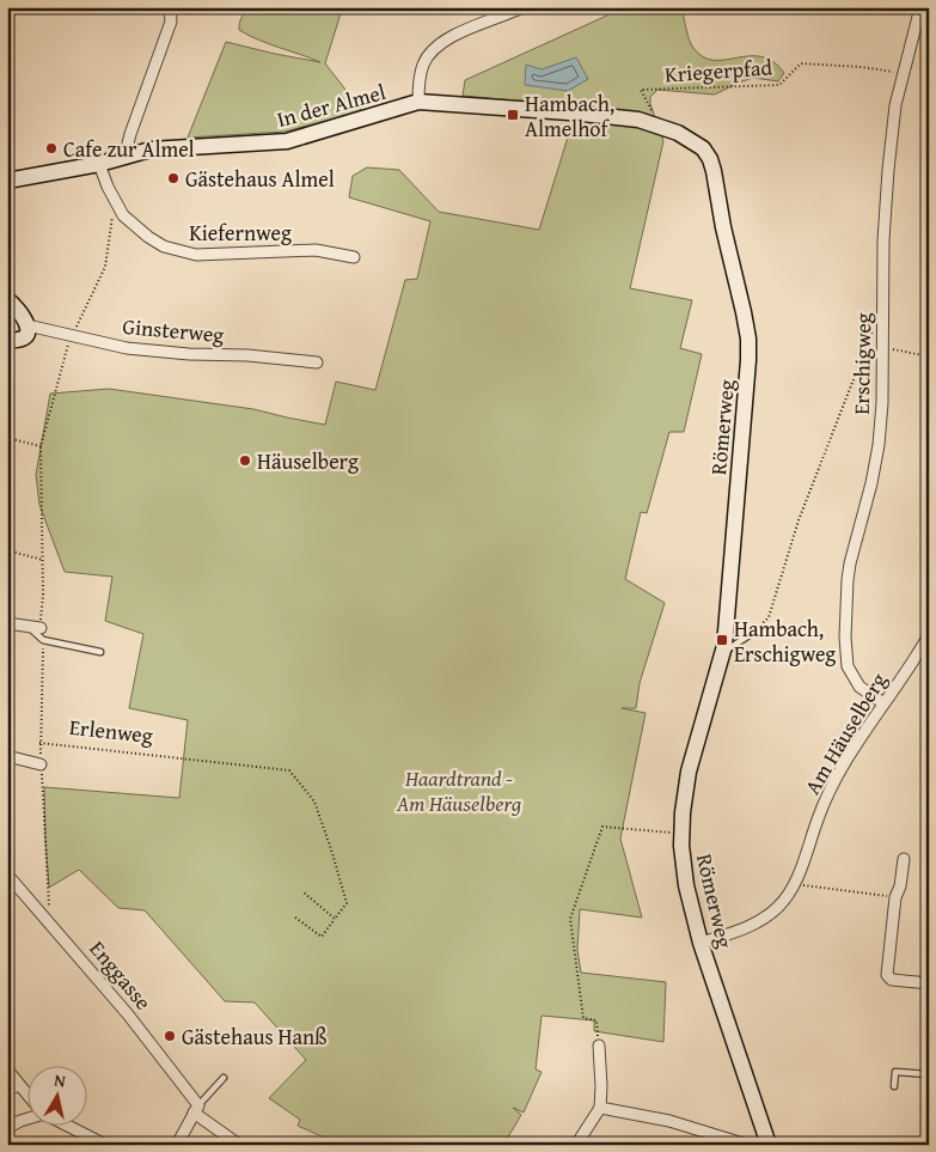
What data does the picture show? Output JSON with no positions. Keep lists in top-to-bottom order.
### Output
{
  "streets": {
    "street": [
      "In der Almel",
      "Kiefernweg",
      "Ginsterweg",
      "Erschigweg",
      "Römerweg",
      "Am Häuselberg",
      "Enggasse"
    ],
    "path": ["Kriegerpfad", "Erlenweg"]
  },
  "crossings": [
    ["Kriegerpfad", "Erschigweg"],
    ["Kriegerpfad", "Römerweg"],
    ["In der Almel", "Kiefernweg"],
    ["In der Almel", "Römerweg"],
    ["Erschigweg", "Am Häuselberg"],
    ["Römerweg", "Am Häuselberg"]
  ],
  "parks": ["Haardtrand - Am Häuselberg"],
  "places": {
    "transit": ["Hambach, Almelhof", "Hambach, Erschigweg"],
    "other": [
      "Cafe zur Almel",
      "Gästehaus Almel",
      "Häuselberg",
      "Gästehaus Hanß"
    ]
  },
  "north": "top"
}
